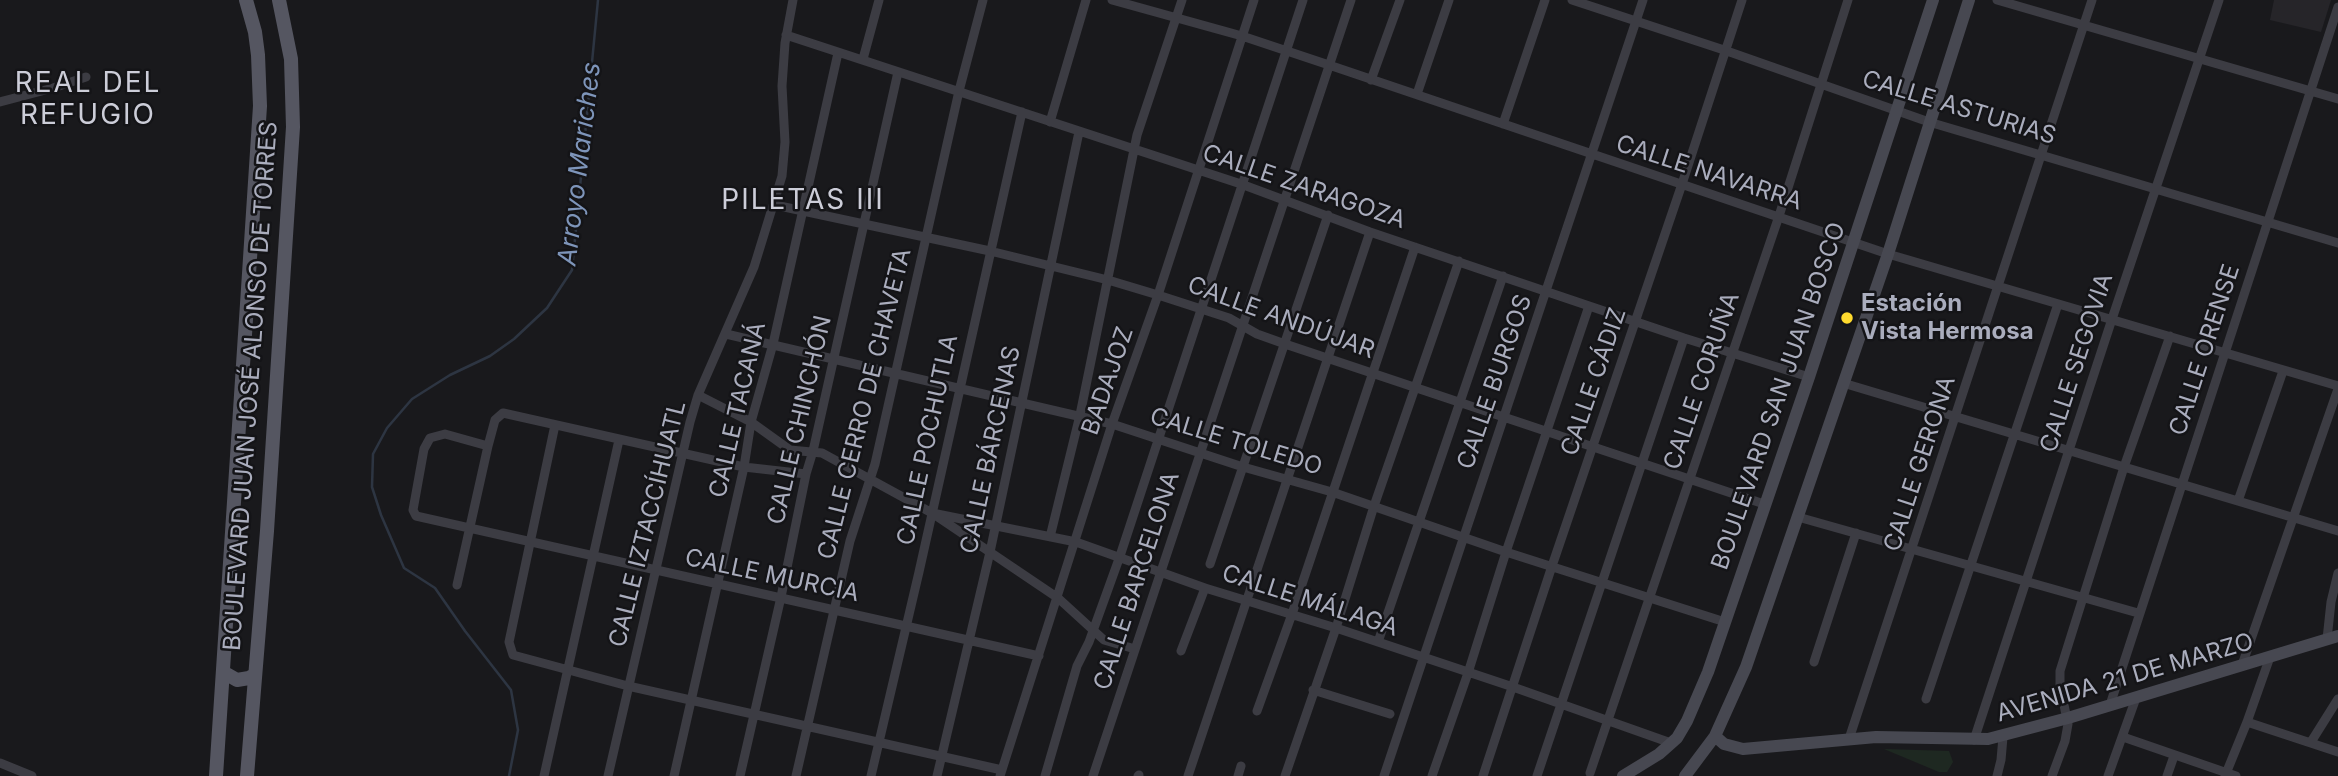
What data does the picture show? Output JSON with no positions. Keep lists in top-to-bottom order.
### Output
{
  "streets": {
    "main road": ["BOULEVARD JUAN JOSÉ ALONSO DE TORRES"],
    "street": [
      "CALLE ASTURIAS",
      "CALLE NAVARRA",
      "CALLE ZARAGOZA",
      "CALLE ANDÚJAR",
      "CALLE ORENSE",
      "CALLE SEGOVIA",
      "BADAJOZ",
      "CALLE CORUÑA",
      "CALLE BURGOS",
      "CALLE CÁDIZ",
      "BOULEVARD SAN JUAN BOSCO",
      "CALLE CERRO DE CHAVETA",
      "CALLE TACANÁ",
      "CALLE CHINCHÓN",
      "CALLE POCHUTLA",
      "CALLE TOLEDO",
      "CALLE BÁRCENAS",
      "CALLE GERONA",
      "CALLE IZTACCÍHUATL",
      "CALLE MURCIA",
      "CALLE BARCELONA",
      "CALLE MÁLAGA",
      "AVENIDA 21 DE MARZO"
    ]
  },
  "crossings": [
    ["CALLE ASTURIAS", "CALLE ORENSE"],
    ["CALLE ASTURIAS", "CALLE SEGOVIA"],
    ["CALLE ASTURIAS", "CALLE CORUÑA"],
    ["CALLE ASTURIAS", "CALLE BURGOS"],
    ["CALLE ASTURIAS", "CALLE CÁDIZ"],
    ["CALLE ASTURIAS", "BOULEVARD SAN JUAN BOSCO"],
    ["CALLE ASTURIAS", "CALLE GERONA"],
    ["CALLE NAVARRA", "CALLE ORENSE"],
    ["CALLE NAVARRA", "CALLE SEGOVIA"],
    ["CALLE NAVARRA", "BADAJOZ"],
    ["CALLE NAVARRA", "CALLE CORUÑA"],
    ["CALLE NAVARRA", "CALLE BURGOS"],
    ["CALLE NAVARRA", "CALLE CÁDIZ"],
    ["CALLE NAVARRA", "BOULEVARD SAN JUAN BOSCO"],
    ["CALLE NAVARRA", "CALLE GERONA"],
    ["CALLE NAVARRA", "CALLE BARCELONA"],
    ["CALLE ZARAGOZA", "BADAJOZ"],
    ["CALLE ZARAGOZA", "CALLE CORUÑA"],
    ["CALLE ZARAGOZA", "CALLE BURGOS"],
    ["CALLE ZARAGOZA", "CALLE CÁDIZ"],
    ["CALLE ZARAGOZA", "BOULEVARD SAN JUAN BOSCO"],
    ["CALLE ZARAGOZA", "CALLE CERRO DE CHAVETA"],
    ["CALLE ZARAGOZA", "CALLE TACANÁ"],
    ["CALLE ZARAGOZA", "CALLE CHINCHÓN"],
    ["CALLE ZARAGOZA", "CALLE POCHUTLA"],
    ["CALLE ZARAGOZA", "CALLE BÁRCENAS"],
    ["CALLE ZARAGOZA", "CALLE IZTACCÍHUATL"],
    ["CALLE ZARAGOZA", "CALLE BARCELONA"],
    ["CALLE ANDÚJAR", "BADAJOZ"],
    ["CALLE ANDÚJAR", "CALLE CORUÑA"],
    ["CALLE ANDÚJAR", "CALLE BURGOS"],
    ["CALLE ANDÚJAR", "CALLE CÁDIZ"],
    ["CALLE ANDÚJAR", "BOULEVARD SAN JUAN BOSCO"],
    ["CALLE ANDÚJAR", "CALLE CERRO DE CHAVETA"],
    ["CALLE ANDÚJAR", "CALLE TACANÁ"],
    ["CALLE ANDÚJAR", "CALLE CHINCHÓN"],
    ["CALLE ANDÚJAR", "CALLE POCHUTLA"],
    ["CALLE ANDÚJAR", "CALLE BÁRCENAS"],
    ["CALLE ANDÚJAR", "CALLE IZTACCÍHUATL"],
    ["CALLE ANDÚJAR", "CALLE BARCELONA"],
    ["CALLE ORENSE", "AVENIDA 21 DE MARZO"],
    ["CALLE SEGOVIA", "AVENIDA 21 DE MARZO"],
    ["BADAJOZ", "CALLE TOLEDO"],
    ["BADAJOZ", "CALLE MURCIA"],
    ["BADAJOZ", "CALLE MÁLAGA"],
    ["CALLE CORUÑA", "CALLE TOLEDO"],
    ["CALLE CORUÑA", "CALLE MÁLAGA"],
    ["CALLE BURGOS", "CALLE TOLEDO"],
    ["CALLE BURGOS", "CALLE MÁLAGA"],
    ["CALLE CÁDIZ", "CALLE TOLEDO"],
    ["CALLE CÁDIZ", "CALLE MÁLAGA"],
    ["BOULEVARD SAN JUAN BOSCO", "CALLE TOLEDO"],
    ["BOULEVARD SAN JUAN BOSCO", "CALLE MÁLAGA"],
    ["CALLE CERRO DE CHAVETA", "CALLE TOLEDO"],
    ["CALLE CERRO DE CHAVETA", "CALLE MURCIA"],
    ["CALLE TACANÁ", "CALLE TOLEDO"],
    ["CALLE TACANÁ", "CALLE MURCIA"],
    ["CALLE CHINCHÓN", "CALLE TOLEDO"],
    ["CALLE CHINCHÓN", "CALLE MURCIA"],
    ["CALLE POCHUTLA", "CALLE TOLEDO"],
    ["CALLE POCHUTLA", "CALLE MURCIA"],
    ["CALLE POCHUTLA", "CALLE MÁLAGA"],
    ["CALLE TOLEDO", "CALLE BÁRCENAS"],
    ["CALLE TOLEDO", "CALLE IZTACCÍHUATL"],
    ["CALLE TOLEDO", "CALLE BARCELONA"],
    ["CALLE BÁRCENAS", "CALLE MURCIA"],
    ["CALLE BÁRCENAS", "CALLE MÁLAGA"],
    ["CALLE GERONA", "AVENIDA 21 DE MARZO"],
    ["CALLE IZTACCÍHUATL", "CALLE MURCIA"],
    ["CALLE BARCELONA", "CALLE MÁLAGA"]
  ],
  "districts": ["REAL DEL REFUGIO", "PILETAS III"],
  "water": ["Arroyo Mariches"],
  "places": ["Estación Vista Hermosa"]
}
